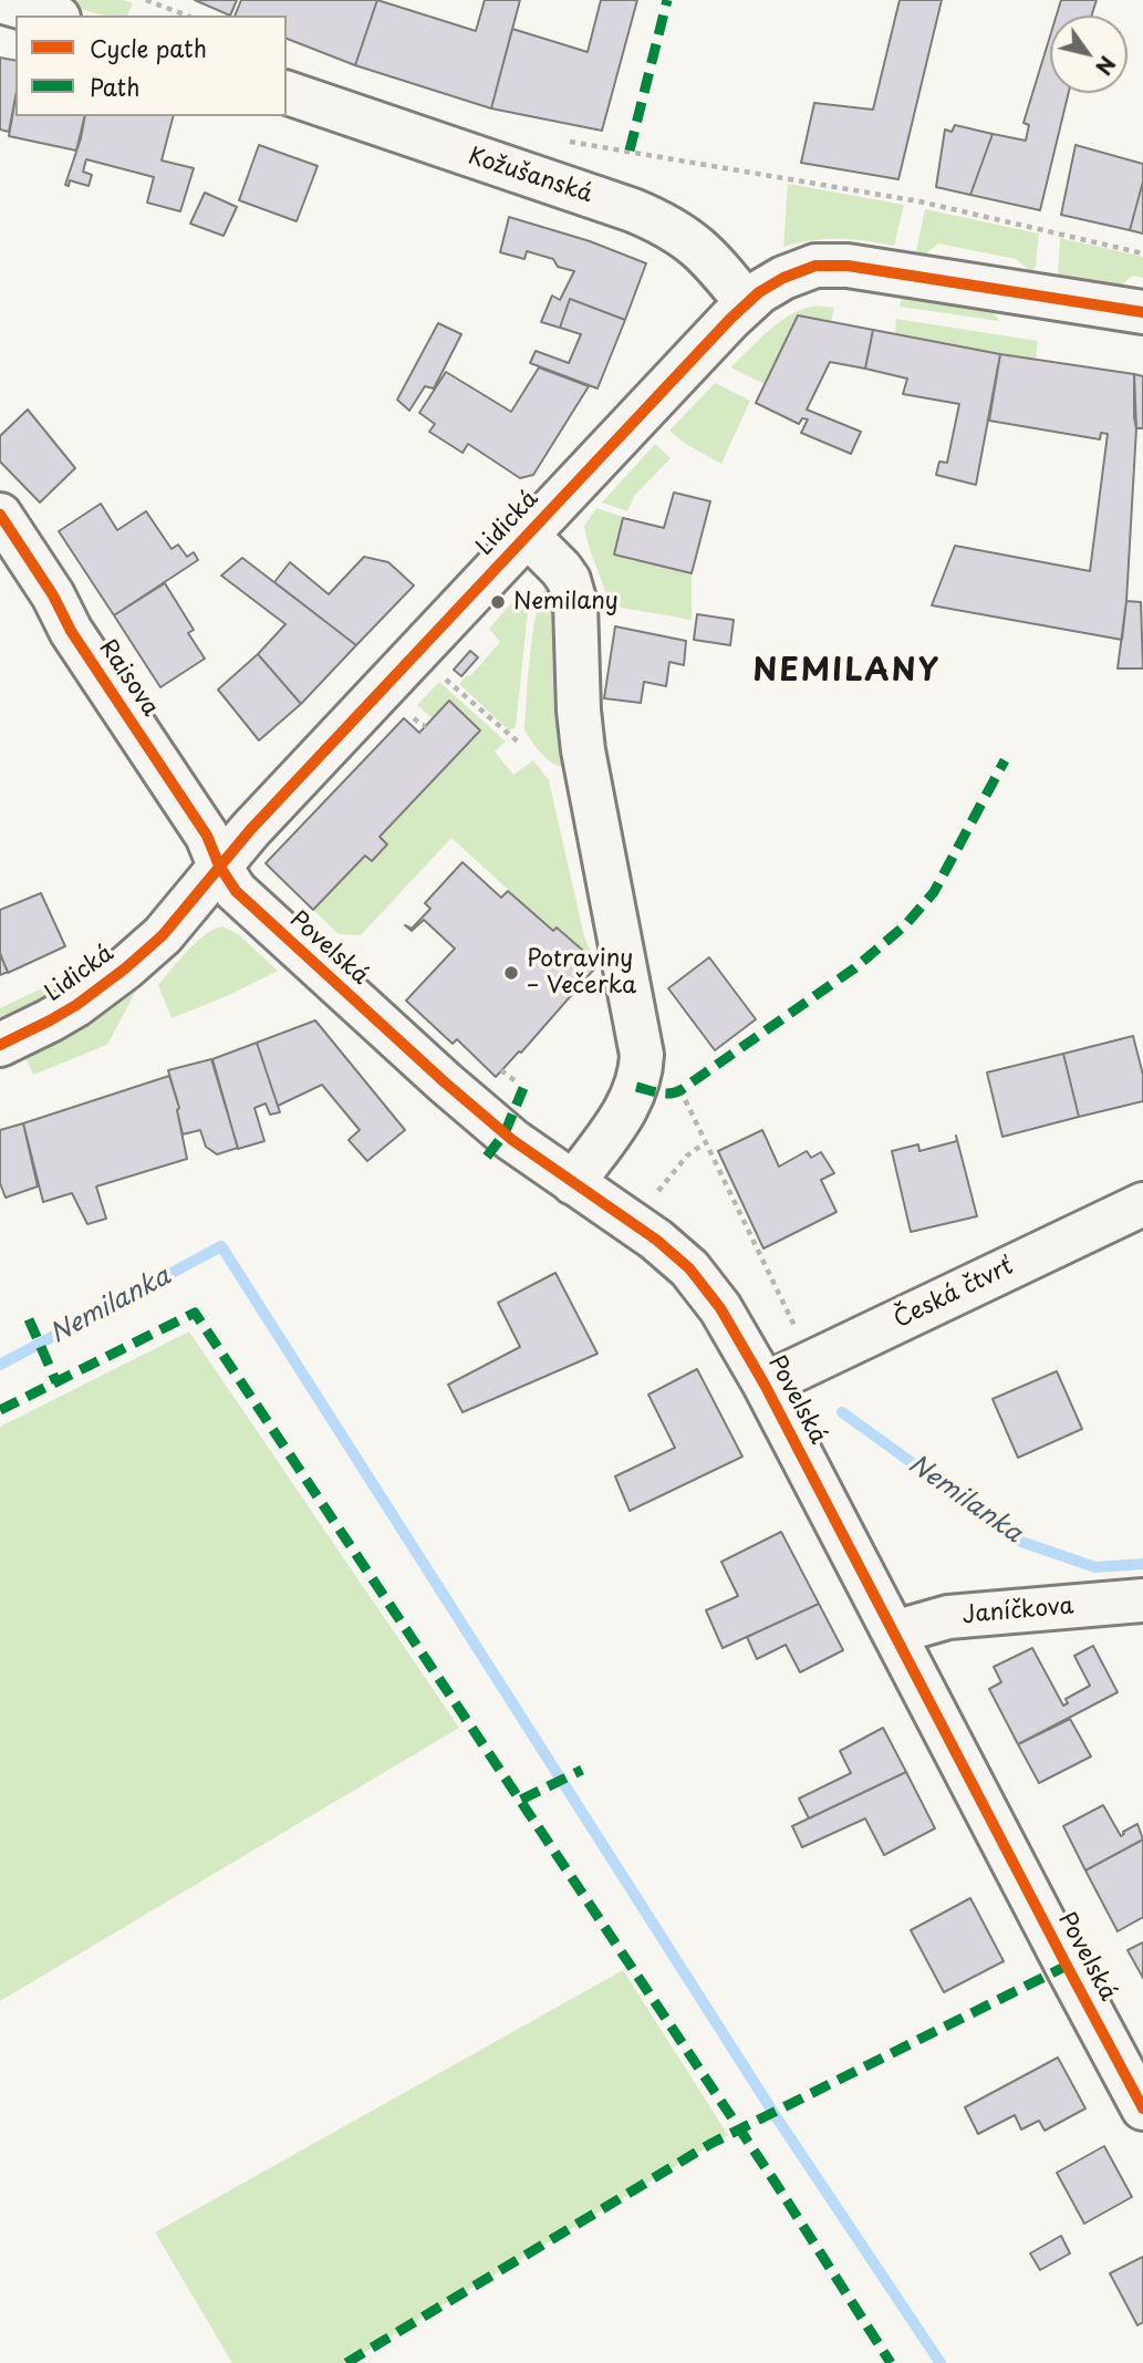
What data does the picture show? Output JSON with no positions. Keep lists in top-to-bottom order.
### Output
{
  "streets": {
    "street": [
      "Kožušanská",
      "Lidická",
      "Raisova",
      "Povelská",
      "Česká čtvrť",
      "Janíčkova"
    ]
  },
  "crossings": [
    ["Kožušanská", "Lidická"],
    ["Lidická", "Raisova"],
    ["Lidická", "Povelská"],
    ["Raisova", "Povelská"],
    ["Povelská", "Česká čtvrť"],
    ["Povelská", "Janíčkova"]
  ],
  "districts": ["NEMILANY"],
  "water": ["Nemilanka"],
  "places": ["Nemilany", "Potraviny – Večerka"],
  "legend": ["Cycle path", "Path"],
  "north": "bottom right"
}
